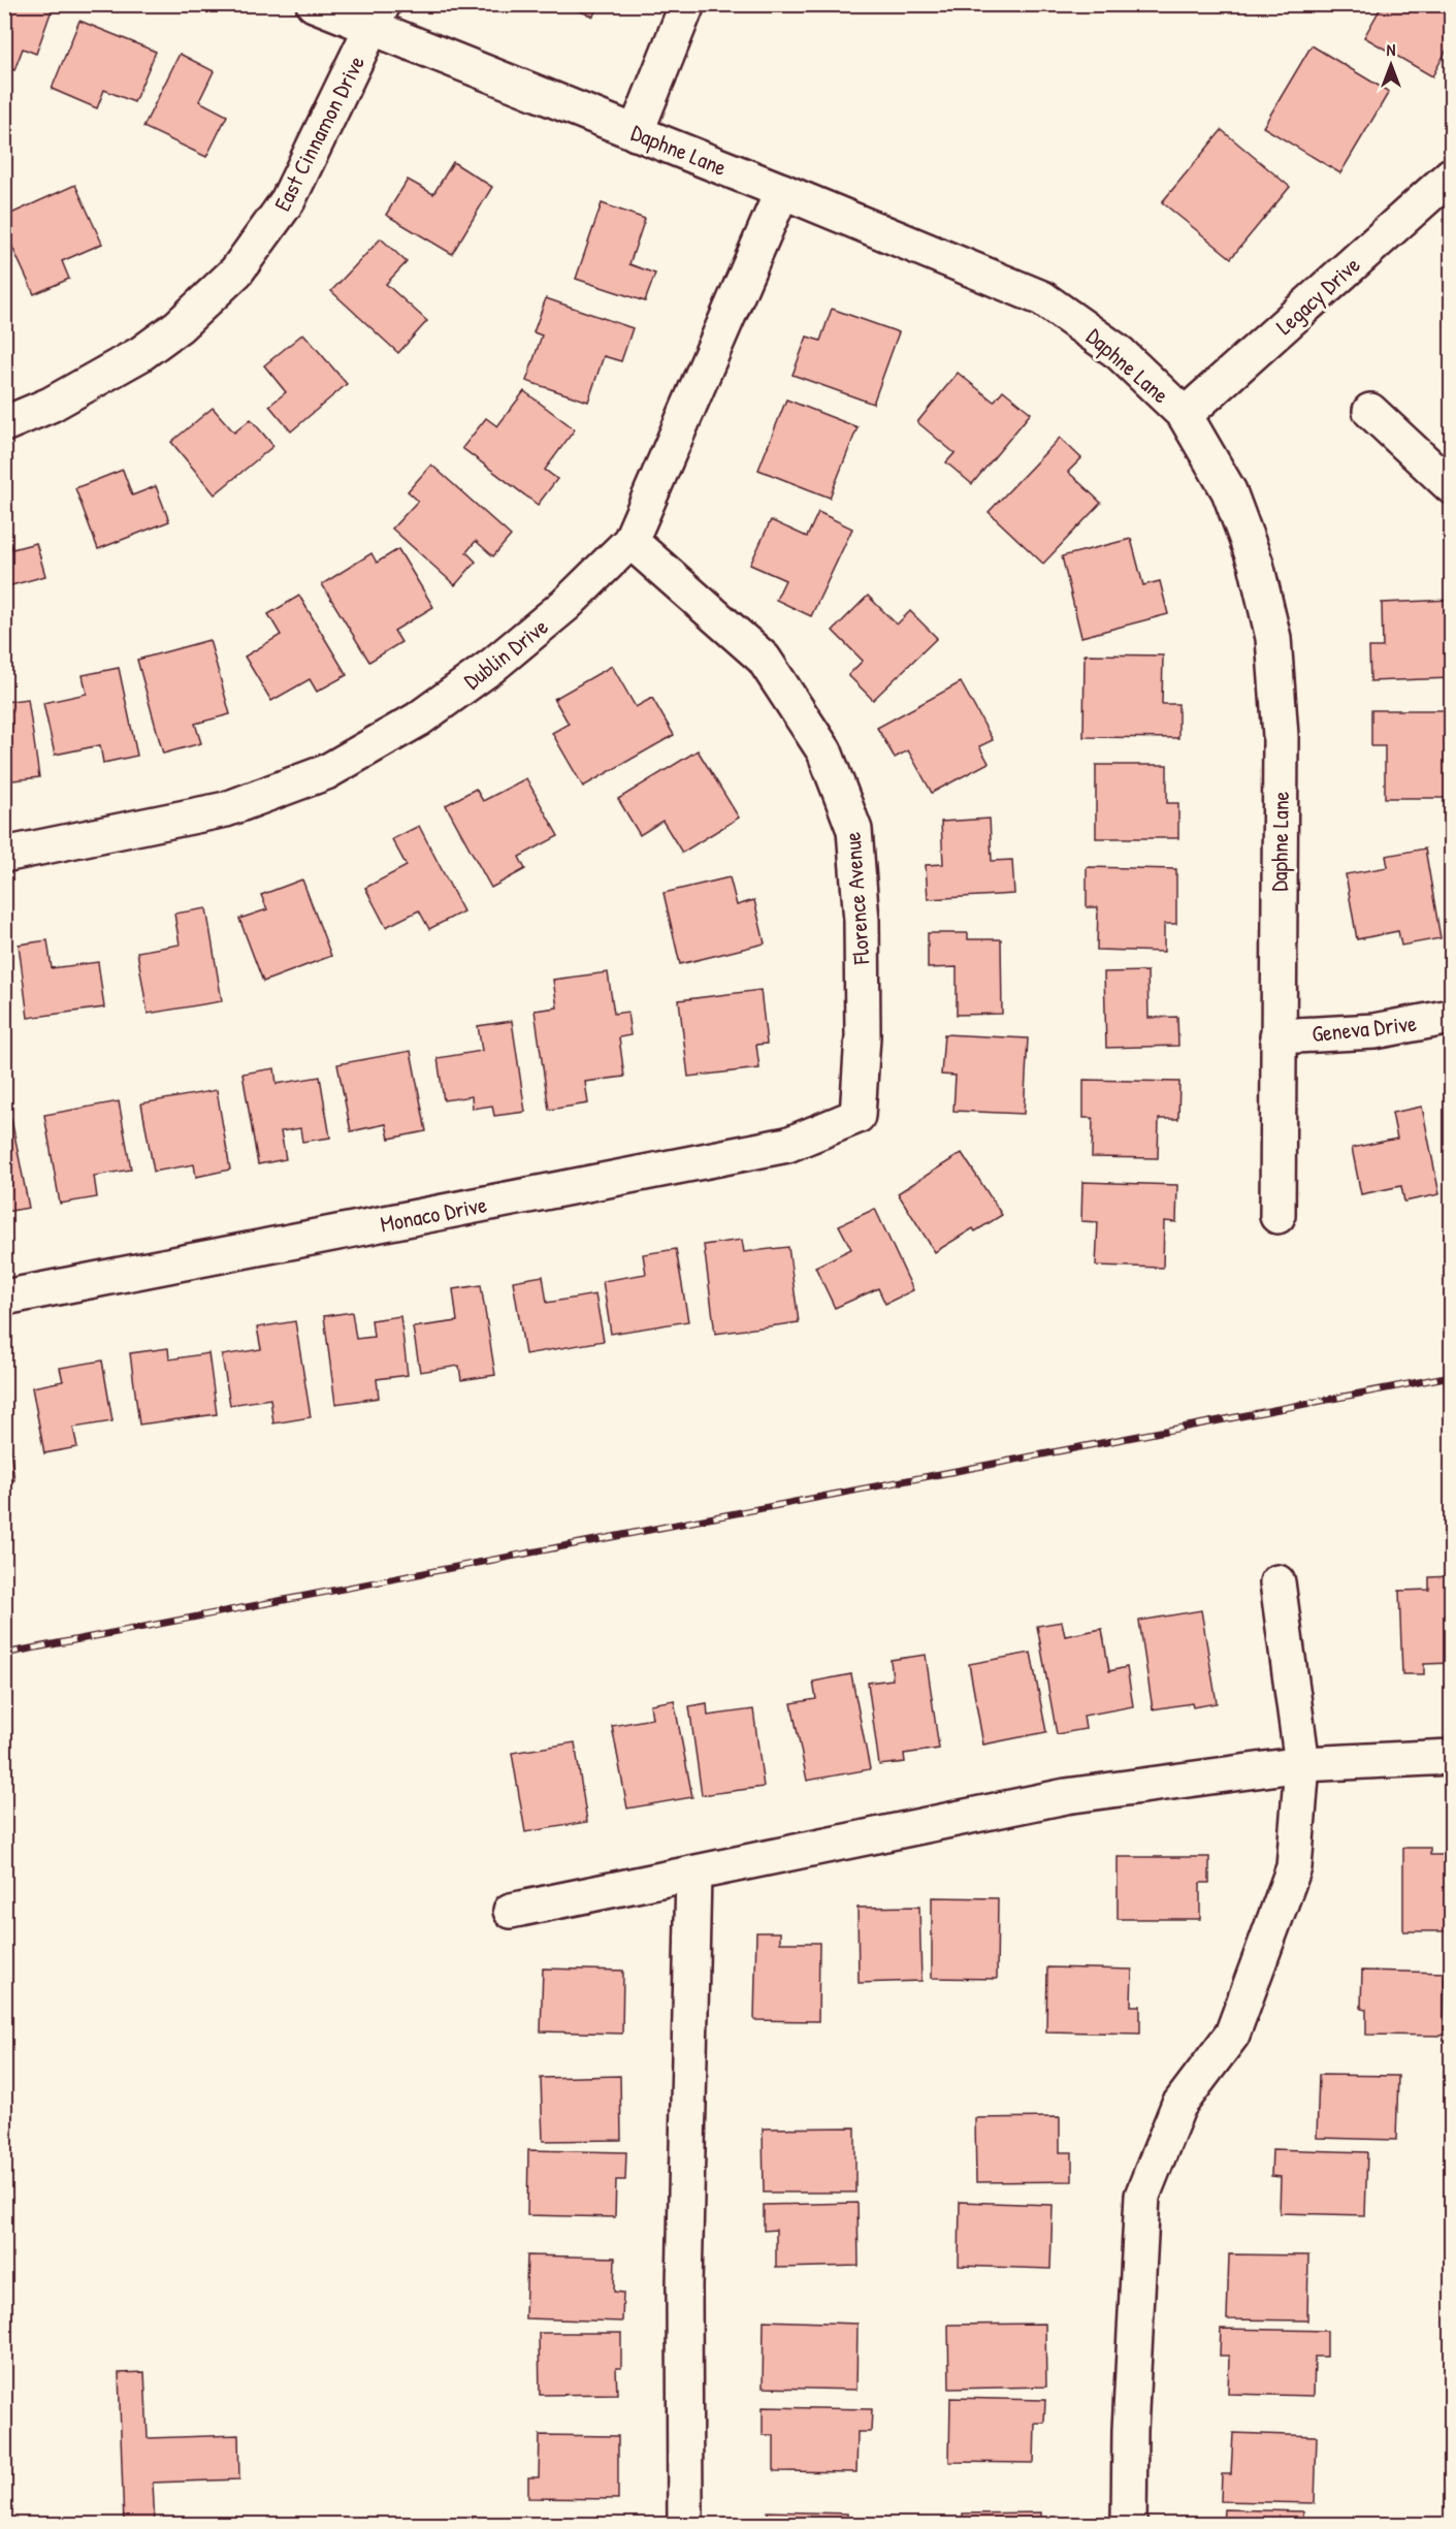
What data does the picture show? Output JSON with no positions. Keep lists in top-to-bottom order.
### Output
{
  "streets": {
    "street": [
      "East Cinnamon Drive",
      "Daphne Lane",
      "Legacy Drive",
      "Dublin Drive",
      "Florence Avenue",
      "Geneva Drive",
      "Monaco Drive"
    ]
  },
  "crossings": [
    ["East Cinnamon Drive", "Daphne Lane"],
    ["Daphne Lane", "Legacy Drive"],
    ["Daphne Lane", "Dublin Drive"],
    ["Daphne Lane", "Geneva Drive"],
    ["Dublin Drive", "Florence Avenue"],
    ["Florence Avenue", "Monaco Drive"]
  ],
  "north": "top"
}
